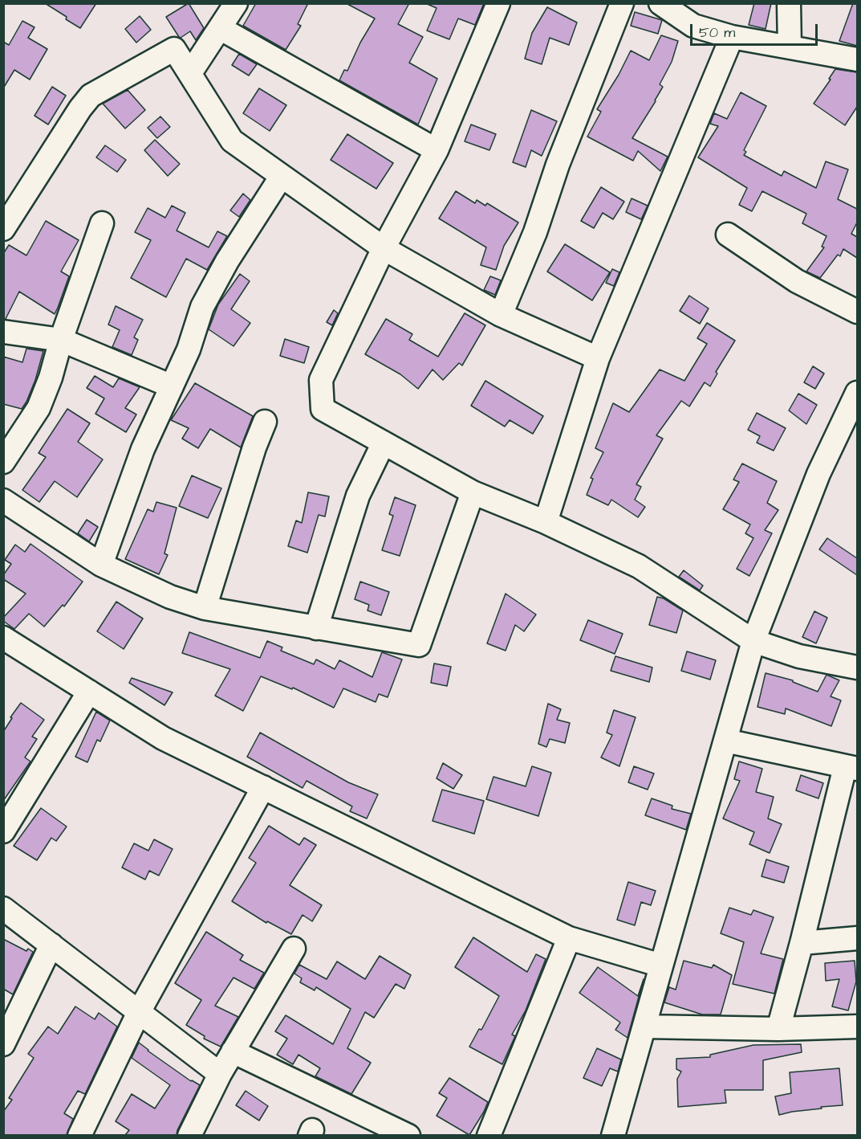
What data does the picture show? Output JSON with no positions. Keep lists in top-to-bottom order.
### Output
{
  "scale_bar": "50 m"
}
